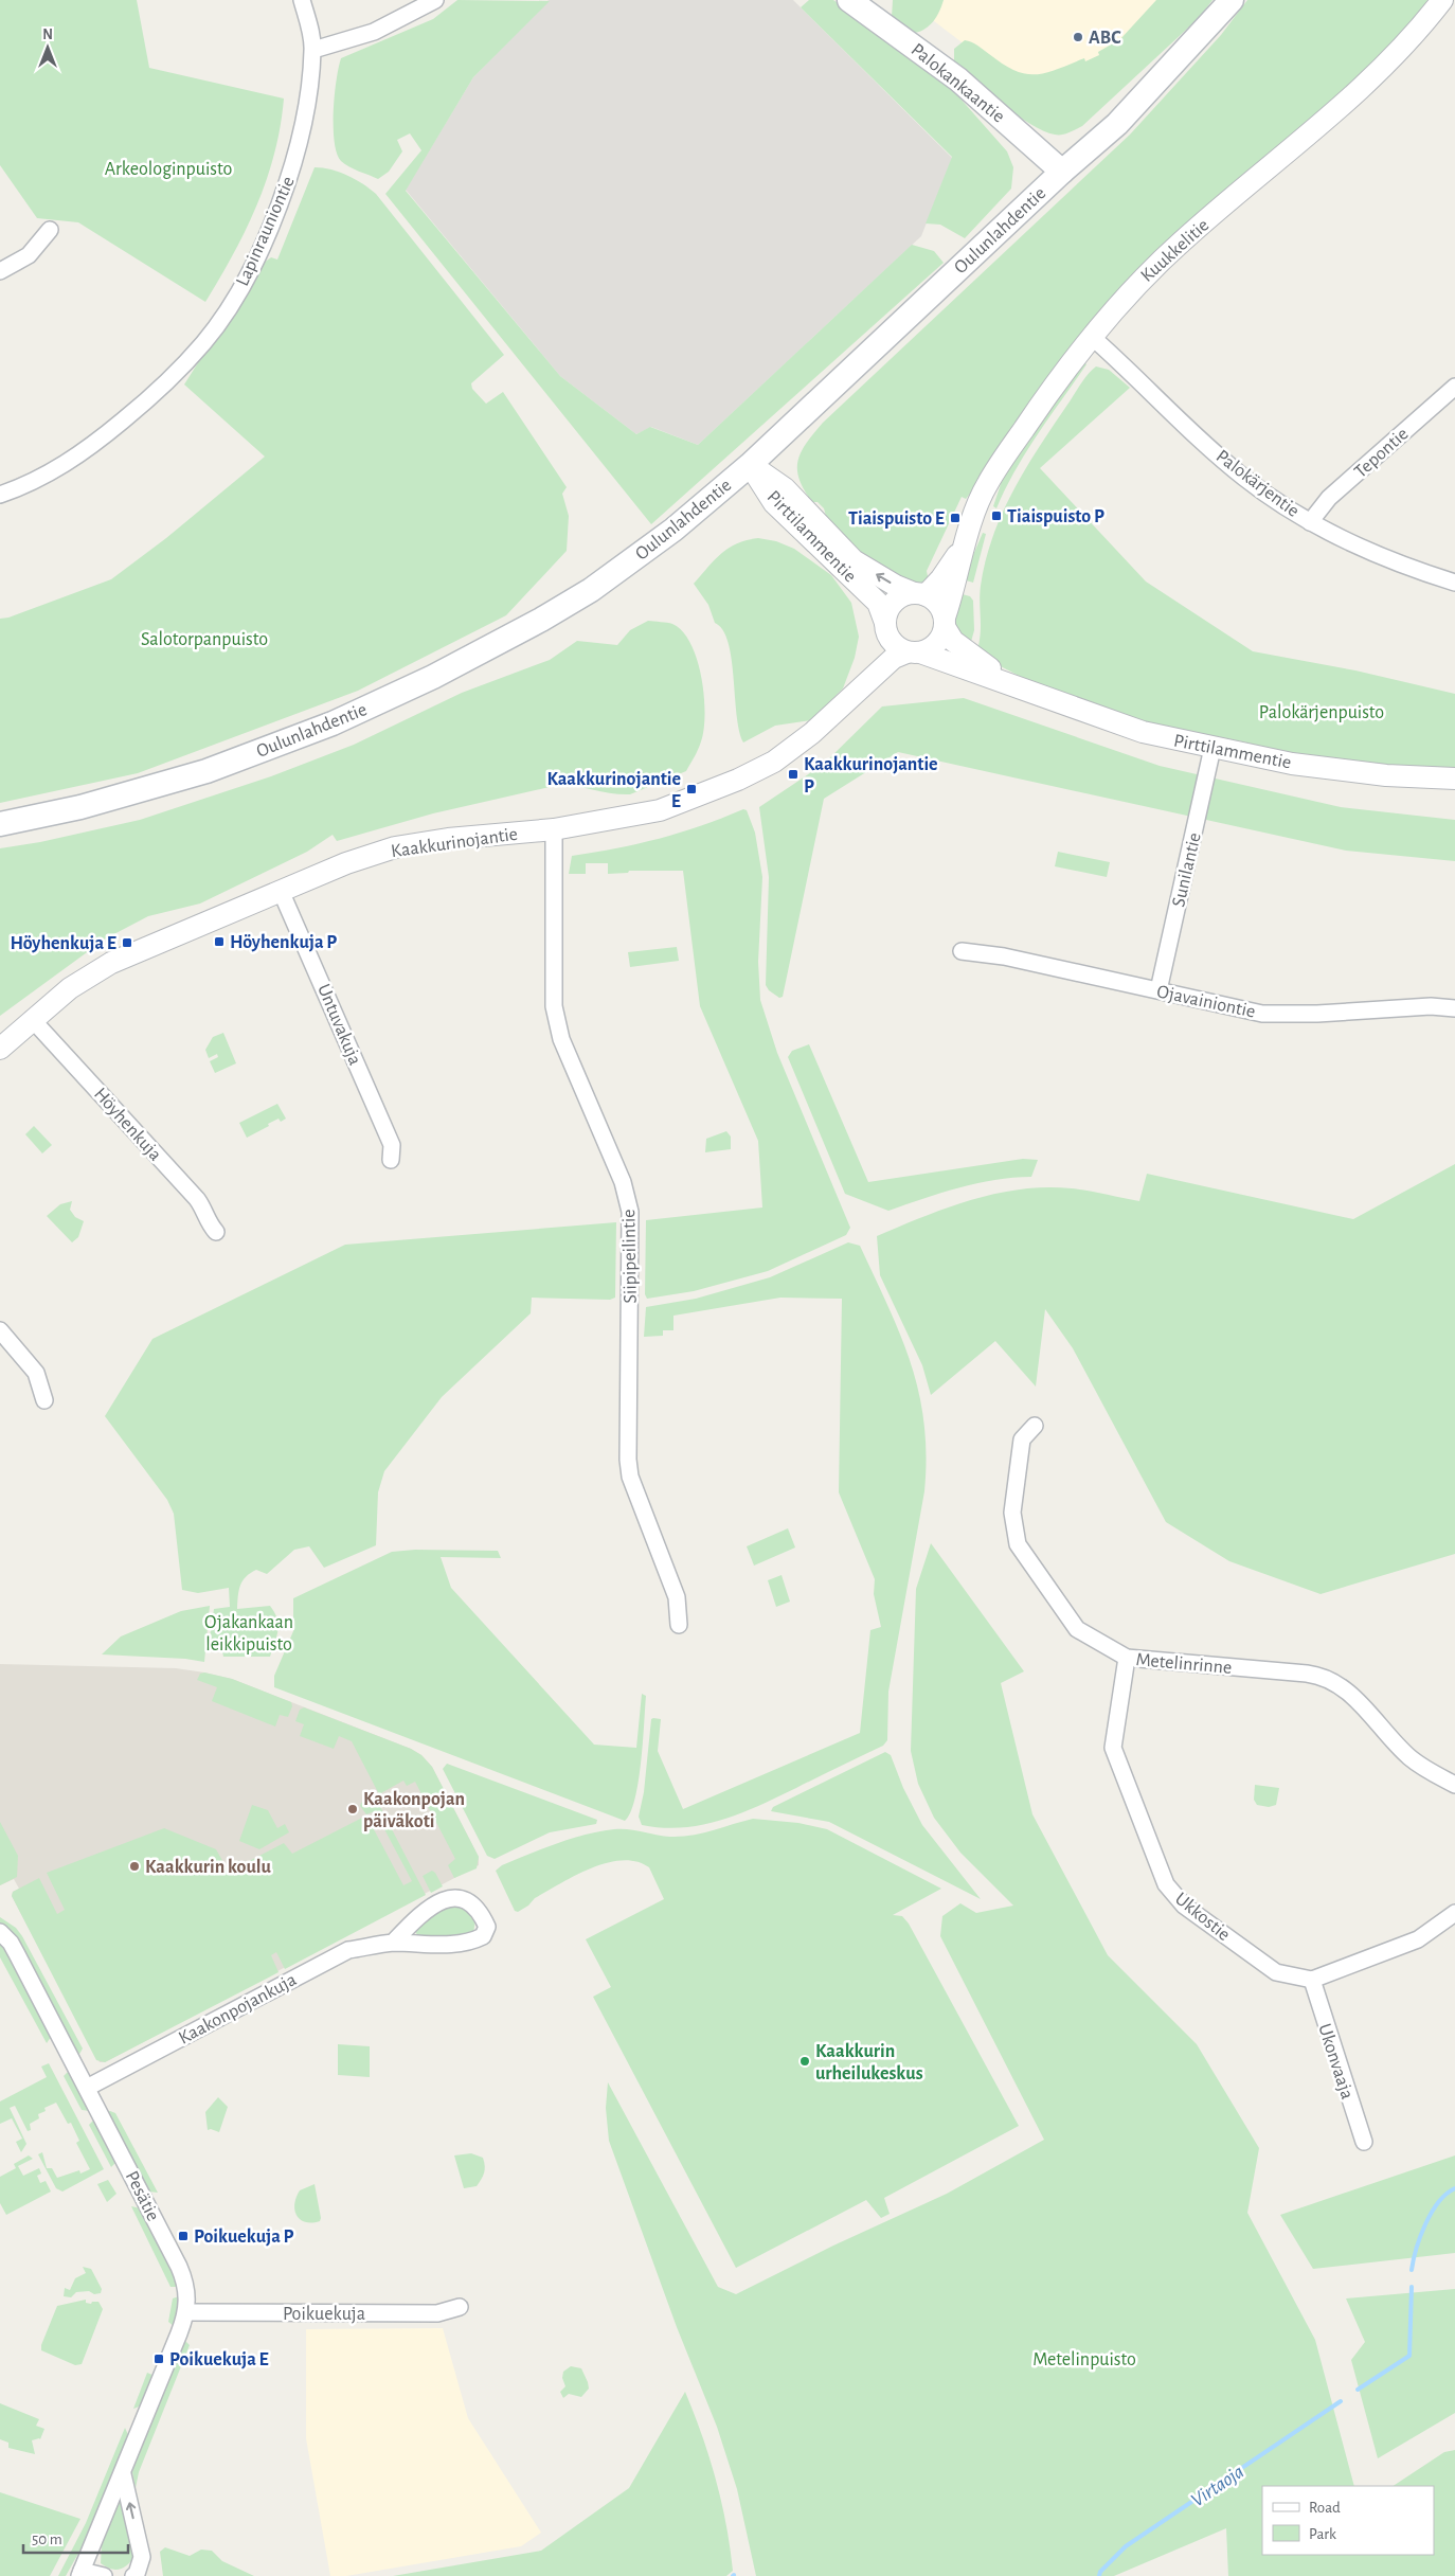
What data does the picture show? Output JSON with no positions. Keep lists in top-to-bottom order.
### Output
{
  "streets": {
    "main road": ["Palokankaantie", "Oulunlahdentie"],
    "street": [
      "Lapinrauniontie",
      "Kuukkelitie",
      "Tepontie",
      "Palokärjentie",
      "Pirttilammentie",
      "Kaakkurinojantie",
      "Sunilantie",
      "Ojavainiontie",
      "Untuvakuja",
      "Höyhenkuja",
      "Siipipeilintie",
      "Metelinrinne",
      "Ukkostie",
      "Kaakonpojankuja",
      "Ukonvaaja",
      "Pesätie",
      "Poikuekuja"
    ]
  },
  "crossings": [
    ["Palokankaantie", "Oulunlahdentie"],
    ["Oulunlahdentie", "Pirttilammentie"],
    ["Kuukkelitie", "Palokärjentie"],
    ["Kuukkelitie", "Pirttilammentie"],
    ["Kuukkelitie", "Kaakkurinojantie"],
    ["Tepontie", "Palokärjentie"],
    ["Pirttilammentie", "Kaakkurinojantie"],
    ["Pirttilammentie", "Sunilantie"],
    ["Kaakkurinojantie", "Untuvakuja"],
    ["Kaakkurinojantie", "Höyhenkuja"],
    ["Kaakkurinojantie", "Siipipeilintie"],
    ["Sunilantie", "Ojavainiontie"],
    ["Metelinrinne", "Ukkostie"],
    ["Ukkostie", "Ukonvaaja"],
    ["Kaakonpojankuja", "Pesätie"],
    ["Pesätie", "Poikuekuja"]
  ],
  "water": ["Virtaoja"],
  "parks": [
    "Arkeologinpuisto",
    "Salotorpanpuisto",
    "Palokärjenpuisto",
    "Ojakankaan leikkipuisto",
    "Metelinpuisto"
  ],
  "places": {
    "other": [
      "ABC",
      "Kaakonpojan päiväkoti",
      "Kaakkurin koulu",
      "Kaakkurin urheilukeskus"
    ],
    "transit": [
      "Tiaispuisto P",
      "Tiaispuisto E",
      "Kaakkurinojantie P",
      "Kaakkurinojantie E",
      "Höyhenkuja P",
      "Höyhenkuja E",
      "Poikuekuja P",
      "Poikuekuja E"
    ]
  },
  "legend": ["Road", "Park"],
  "scale_bar": "50 m",
  "north": "top"
}
